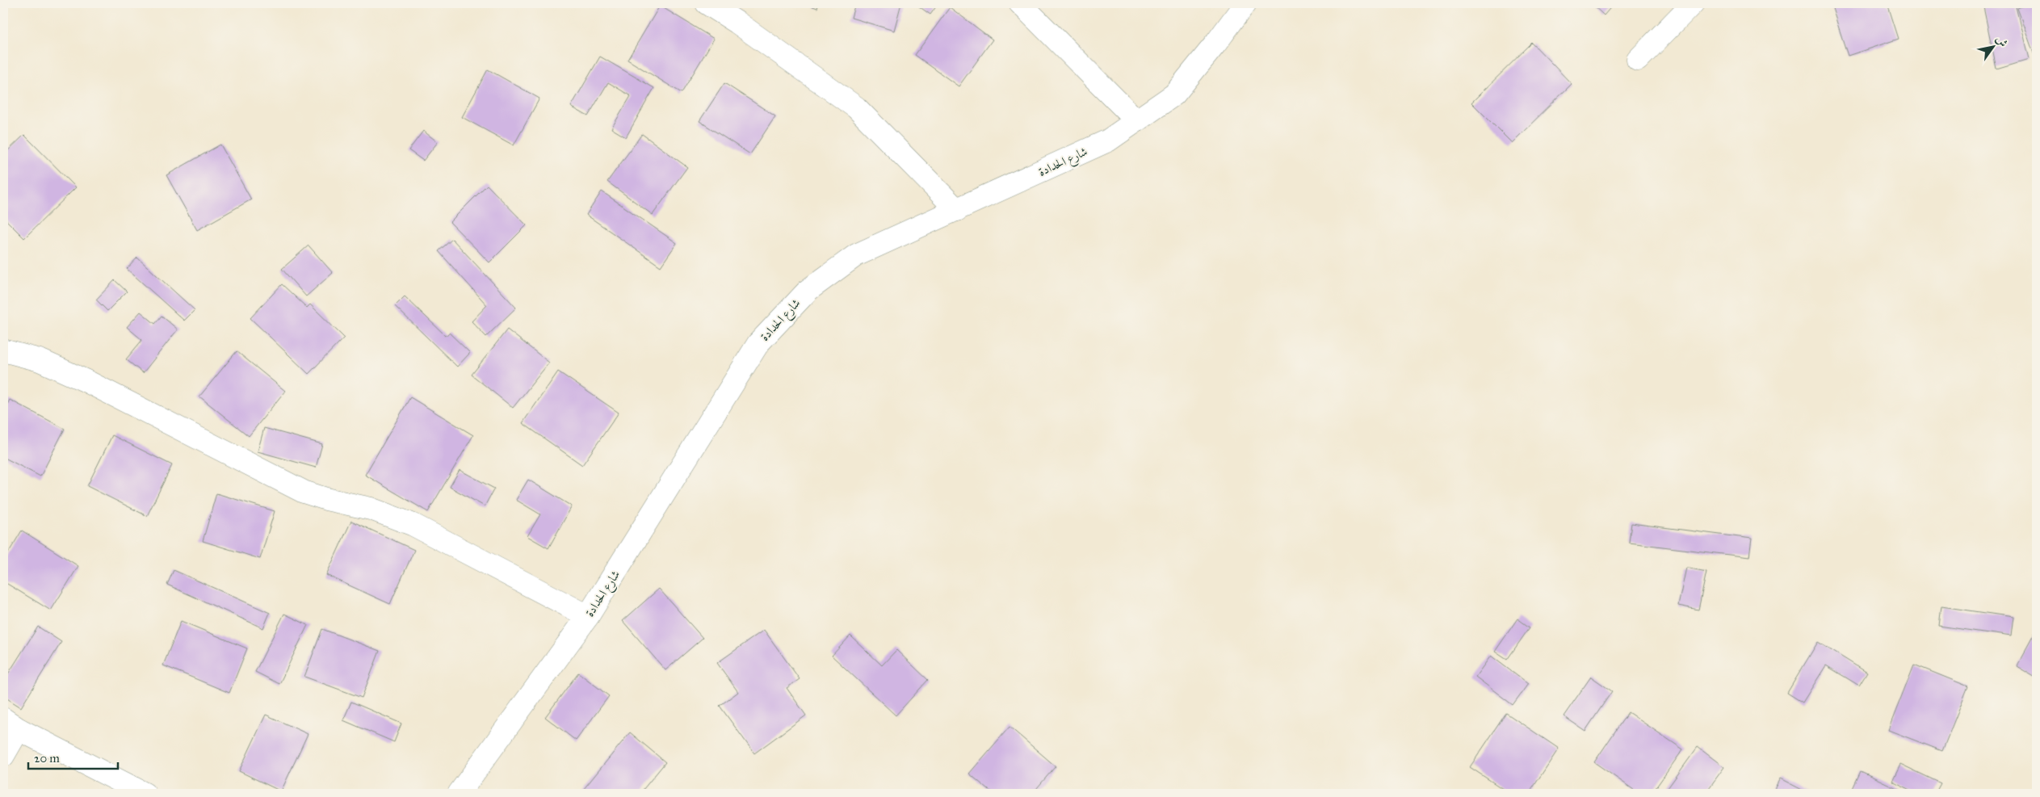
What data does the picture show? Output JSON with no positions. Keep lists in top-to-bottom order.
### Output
{
  "streets": {
    "street": ["شارع الحدادة"]
  },
  "scale_bar": "20 m",
  "north": "top right"
}
